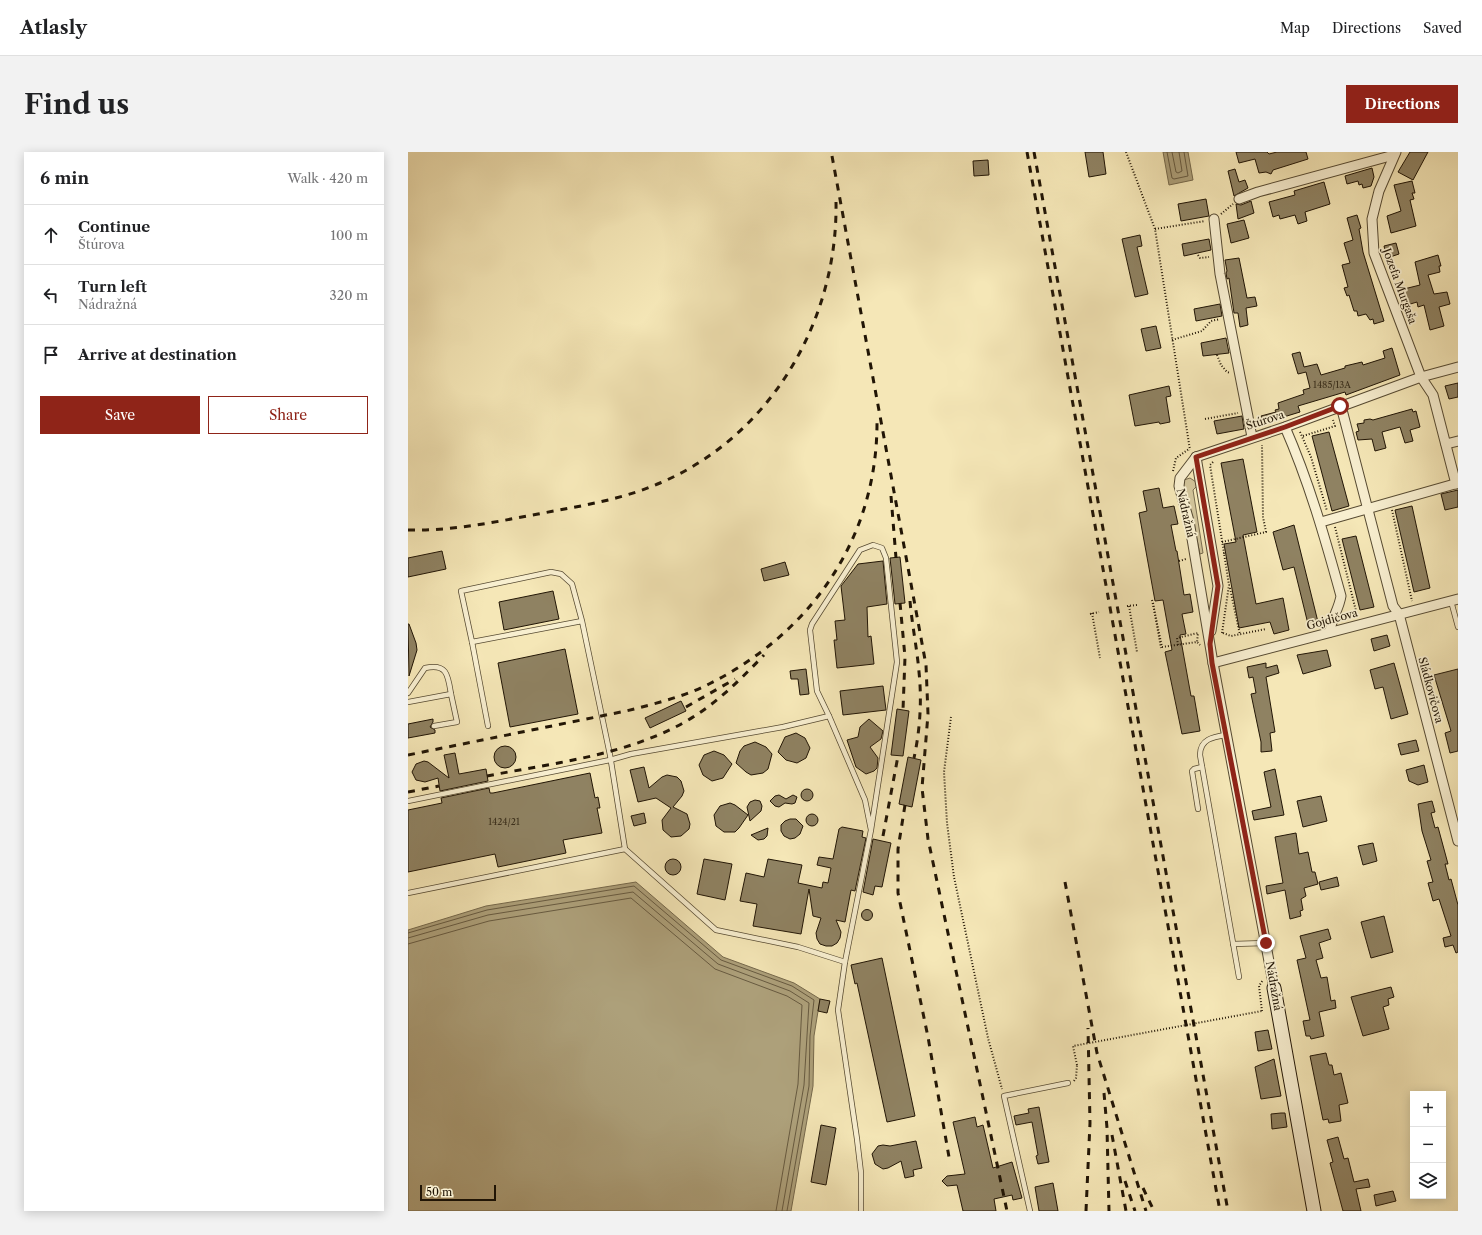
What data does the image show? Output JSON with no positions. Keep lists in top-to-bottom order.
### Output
{
  "streets": {
    "street": [
      "Jozefa Murgaša",
      "Štúrova",
      "Nádražná",
      "Gojdičova",
      "Sládkovičova"
    ]
  },
  "crossings": [
    ["Jozefa Murgaša", "Štúrova"],
    ["Štúrova", "Nádražná"],
    ["Nádražná", "Gojdičova"],
    ["Gojdičova", "Sládkovičova"]
  ],
  "house_numbers": ["1485/13A", "1424/21"],
  "scale_bar": "50 m",
  "page": {
    "header": "Atlasly",
    "nav": ["Map", "Directions", "Saved"],
    "buttons": [
      "Directions",
      ["Save", "Share"]
    ],
    "title": "Find us",
    "heading": ["6 min", "Walk · 420 m"],
    "list": [
      ["Continue", "Štúrova", "100 m"],
      ["Turn left", "Nádražná", "320 m"],
      "Arrive at destination"
    ],
    "map_buttons": ["+", "−"],
    "scale": "50 m"
  }
}
